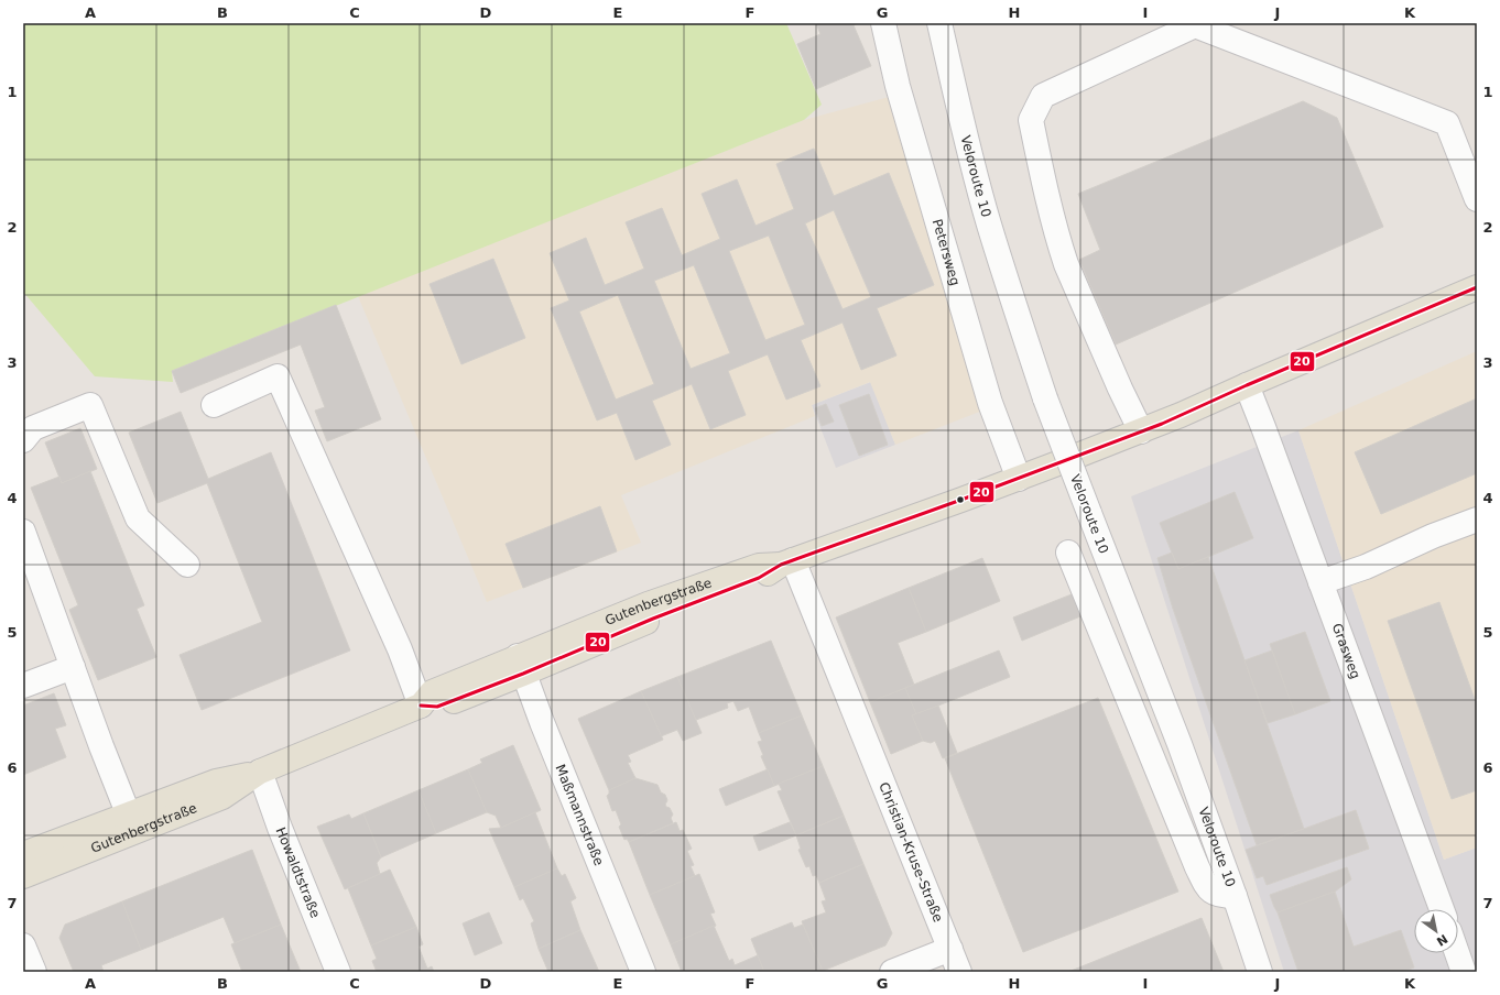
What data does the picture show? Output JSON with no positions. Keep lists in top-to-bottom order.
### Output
{
  "streets": {
    "main road": ["Gutenbergstraße"],
    "street": [
      "Veloroute 10",
      "Petersweg",
      "Grasweg",
      "Maßmannstraße",
      "Christian-Kruse-Straße",
      "Howaldtstraße"
    ]
  },
  "crossings": [
    ["Petersweg", "Gutenbergstraße"],
    ["Gutenbergstraße", "Grasweg"],
    ["Gutenbergstraße", "Maßmannstraße"],
    ["Gutenbergstraße", "Christian-Kruse-Straße"],
    ["Gutenbergstraße", "Howaldtstraße"]
  ],
  "lines": ["transit line 20"],
  "north": "bottom right",
  "grid": {
    "columns": [
      "A",
      "B",
      "C",
      "D",
      "E",
      "F",
      "G",
      "H",
      "I",
      "J",
      "K"
    ],
    "rows": [
      "1",
      "2",
      "3",
      "4",
      "5",
      "6",
      "7"
    ]
  }
}
